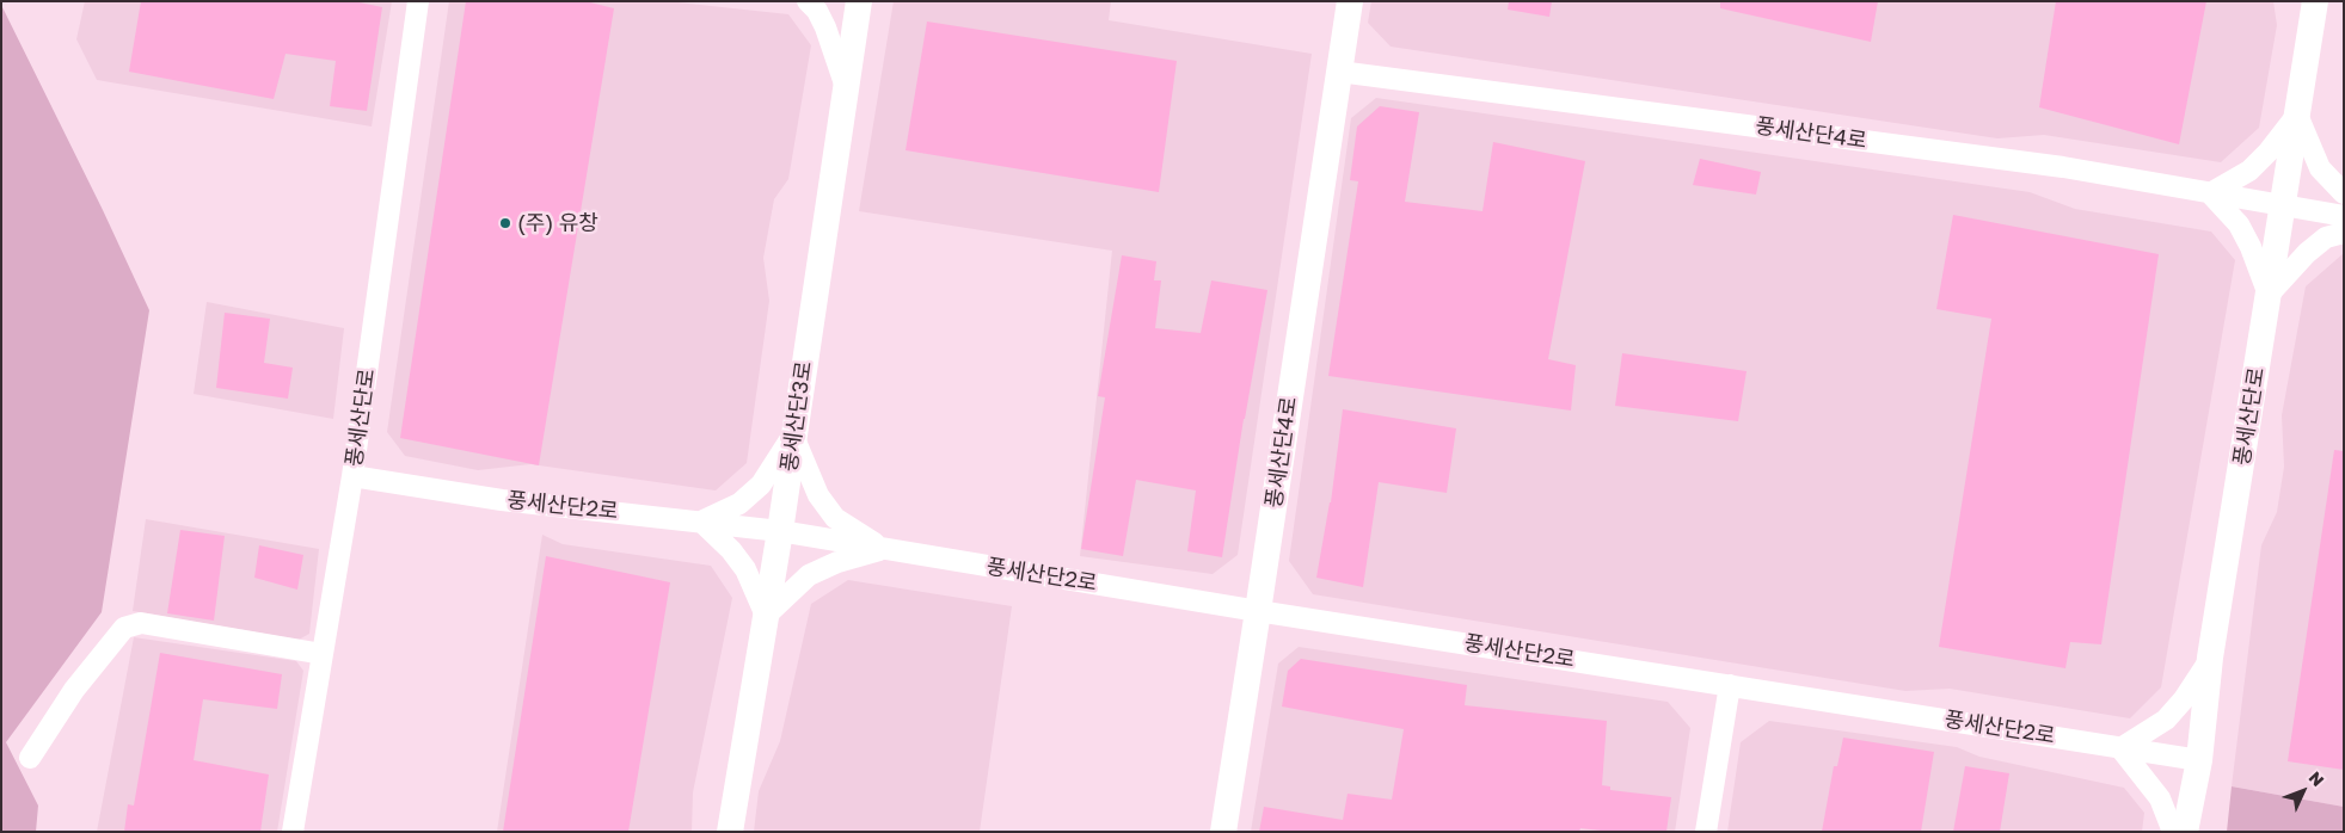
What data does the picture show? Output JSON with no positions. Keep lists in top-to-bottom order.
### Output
{
  "streets": {
    "street": [
      "풍세산단4로",
      "풍세산단3로",
      "풍세산단로",
      "풍세산단2로"
    ]
  },
  "crossings": [
    ["풍세산단4로", "풍세산단로"],
    ["풍세산단4로", "풍세산단2로"],
    ["풍세산단3로", "풍세산단2로"],
    ["풍세산단로", "풍세산단2로"]
  ],
  "places": ["(주) 유창"],
  "north": "top right"
}
